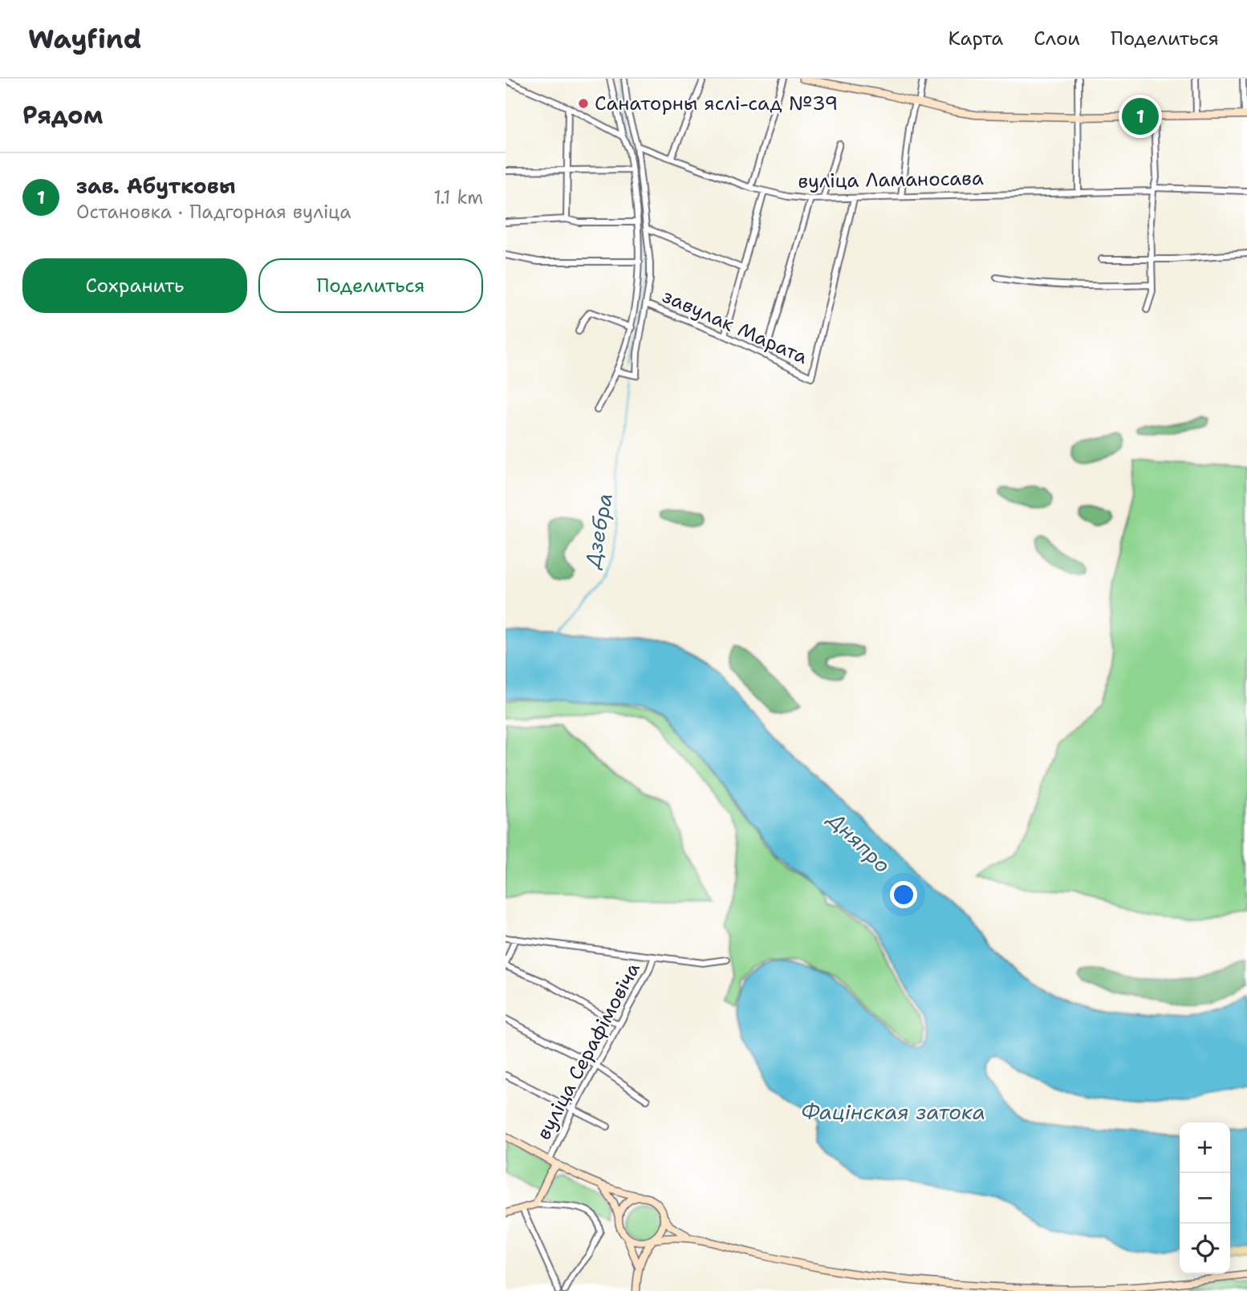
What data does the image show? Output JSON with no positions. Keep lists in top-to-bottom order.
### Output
{
  "streets": {
    "street": ["вуліца Ламаносава", "завулак Марата", "вуліца Серафімовіча"]
  },
  "crossings": [
    ["вуліца Ламаносава", "завулак Марата"]
  ],
  "water": ["Дзебра", "Дняпро", "Фацінская затока"],
  "places": ["Санаторны яслі-сад №39"],
  "page": {
    "header": "Wayfind",
    "nav": ["Карта", "Слои", "Поделиться"],
    "heading": "Рядом",
    "pins": "1",
    "list": [
      {
        "mark": "1",
        "name": "зав. Абутковы",
        "note": "Остановка · Падгорная вуліца",
        "value": "1.1 km"
      }
    ],
    "buttons": ["Сохранить", "Поделиться"],
    "map_buttons": ["+", "−"]
  }
}
